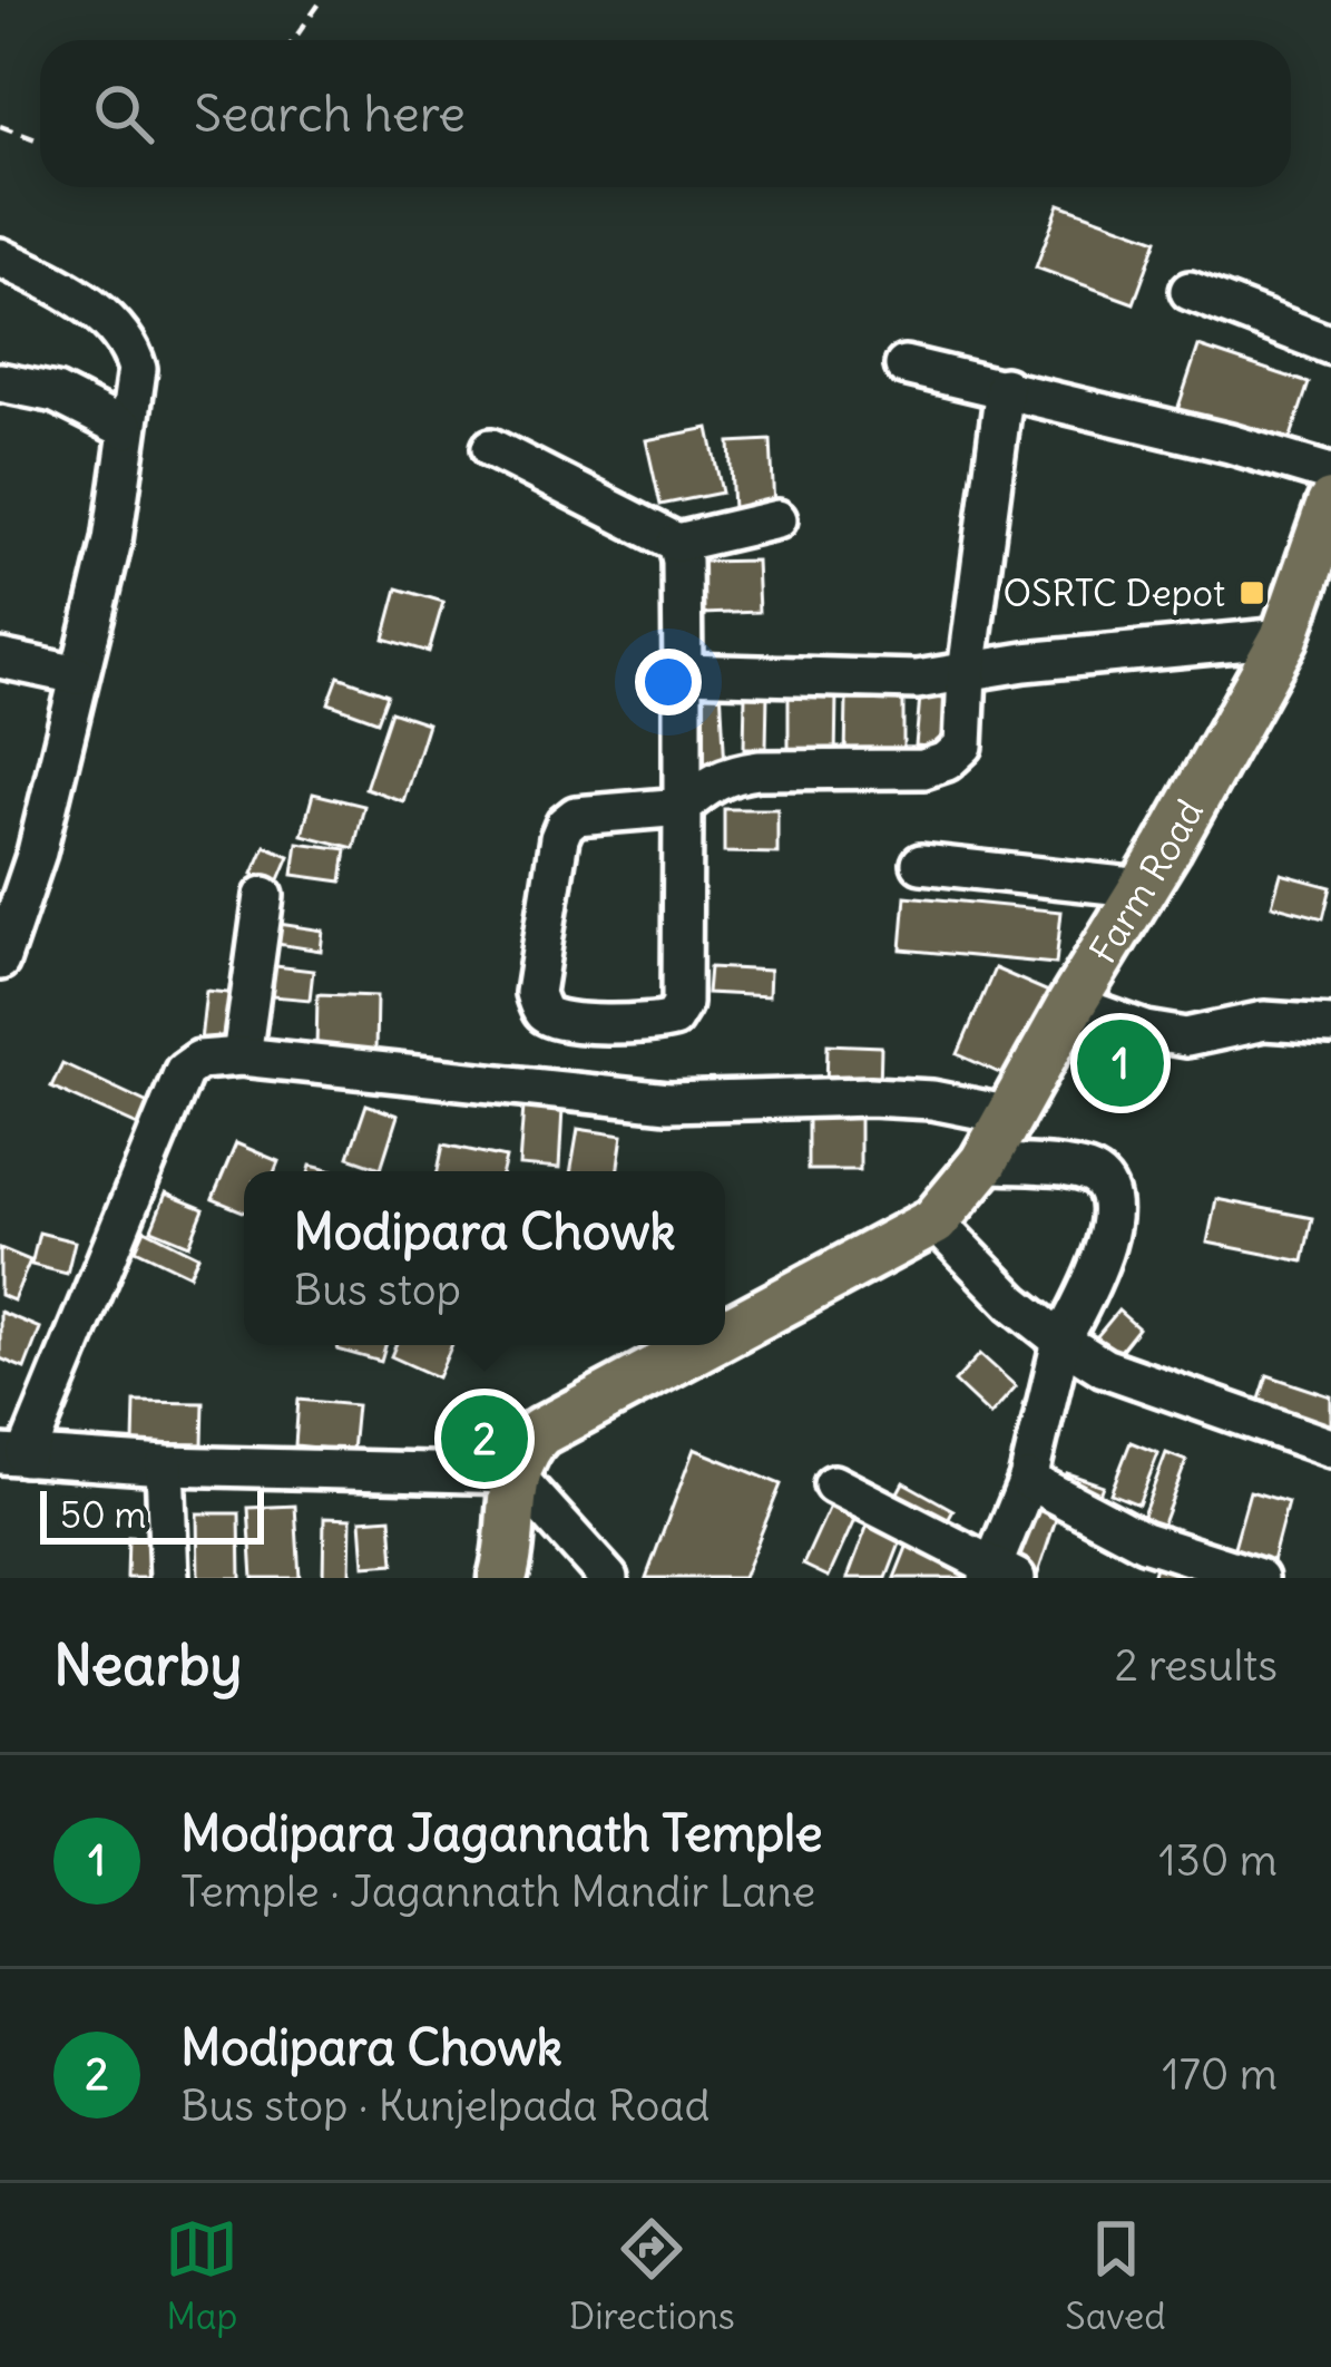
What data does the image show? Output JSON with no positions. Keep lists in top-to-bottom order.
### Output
{
  "streets": {
    "main road": ["Farm Road"]
  },
  "places": {
    "transit": ["OSRTC Depot"]
  },
  "scale_bar": "50 m",
  "page": {
    "search": "Search here",
    "pins": ["1", "2"],
    "popup": ["Modipara Chowk", "Bus stop"],
    "scale": "50 m",
    "heading": ["Nearby", "2 results"],
    "list": [
      {
        "mark": "1",
        "name": "Modipara Jagannath Temple",
        "note": "Temple · Jagannath Mandir Lane",
        "value": "130 m"
      },
      {
        "mark": "2",
        "name": "Modipara Chowk",
        "note": "Bus stop · Kunjelpada Road",
        "value": "170 m"
      }
    ],
    "nav": ["Map", "Directions", "Saved"]
  }
}
